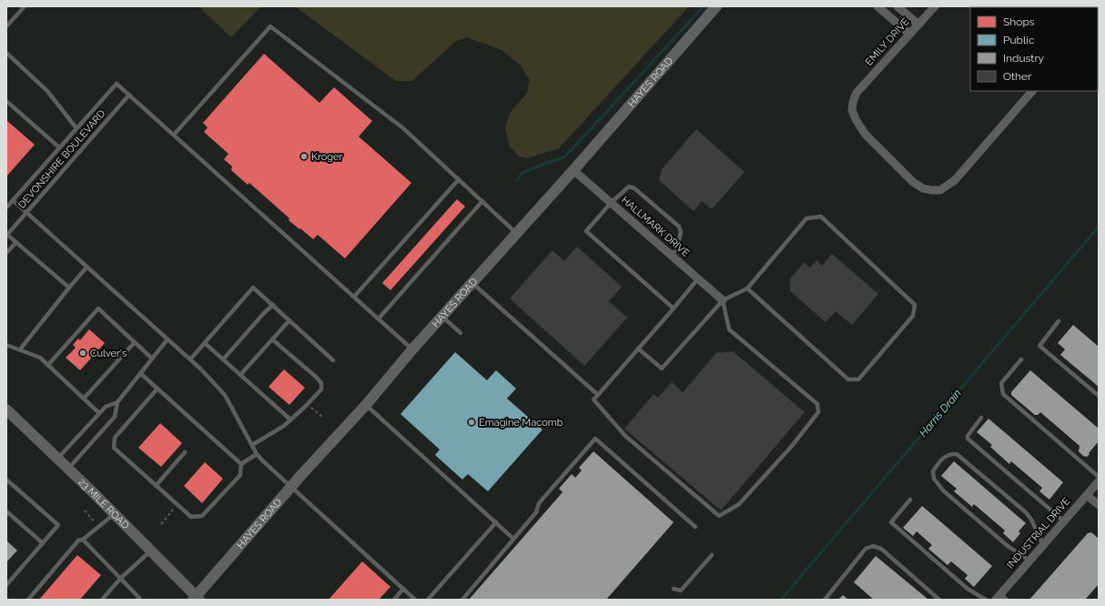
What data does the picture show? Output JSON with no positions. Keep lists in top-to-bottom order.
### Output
{
  "streets": {
    "street": [
      "EMILY DRIVE",
      "HAYES ROAD",
      "HALLMARK DRIVE",
      "23 MILE ROAD",
      "INDUSTRIAL DRIVE"
    ],
    "lane": ["DEVONSHIRE BOULEVARD"]
  },
  "crossings": [
    ["HAYES ROAD", "HALLMARK DRIVE"],
    ["HAYES ROAD", "23 MILE ROAD"]
  ],
  "water": ["Harris Drain"],
  "places": ["Kroger", "Culver's", "Emagine Macomb"],
  "legend": [
    "Shops",
    "Public",
    "Industry",
    "Other"
  ]
}
